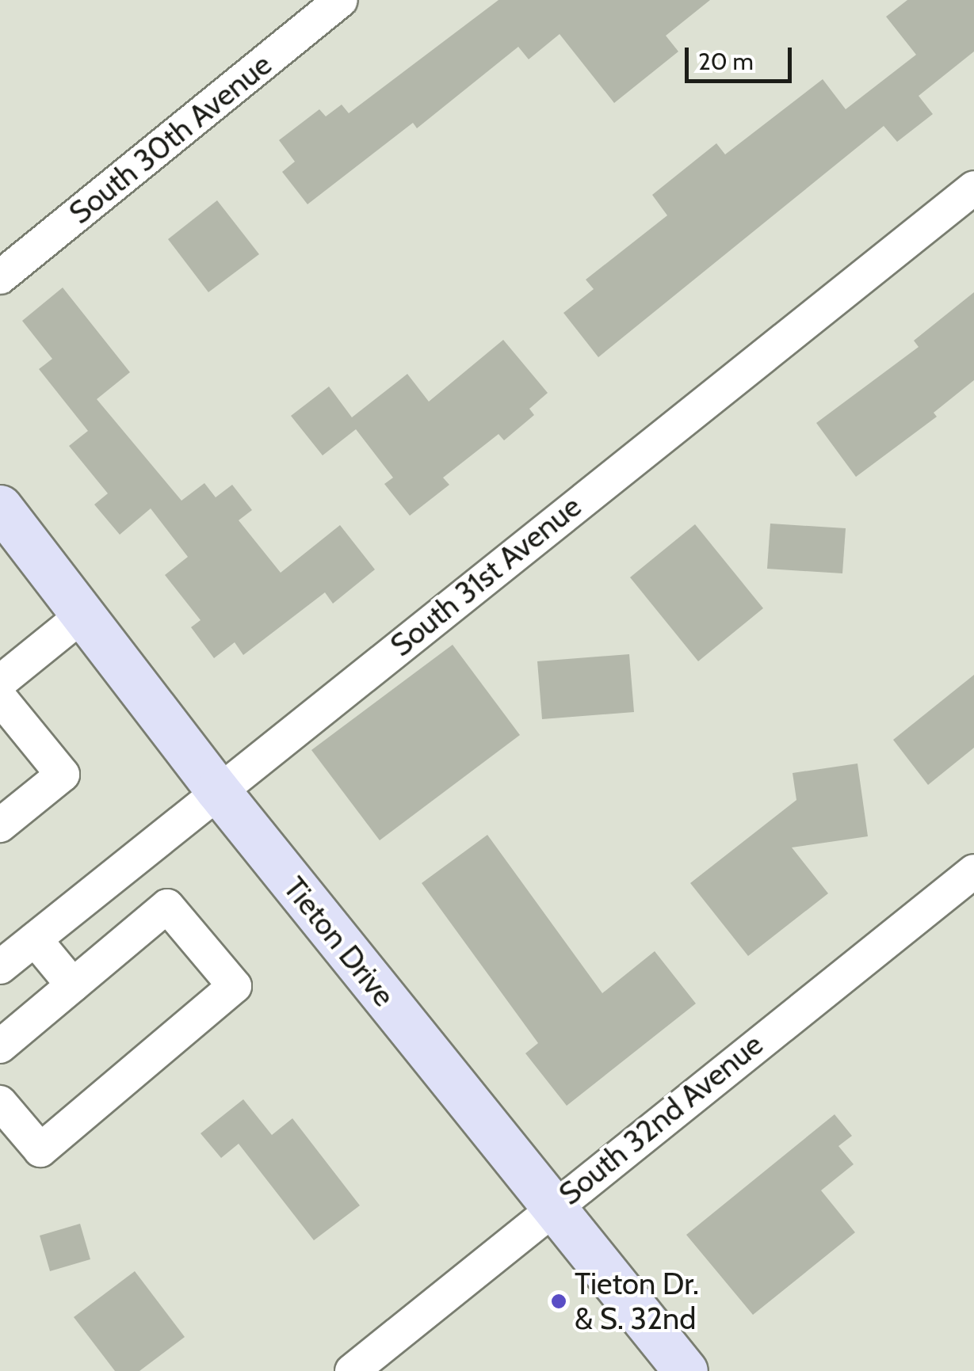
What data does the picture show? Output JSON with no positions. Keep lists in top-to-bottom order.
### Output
{
  "streets": {
    "main road": ["Tieton Drive"],
    "street": ["South 30th Avenue", "South 31st Avenue", "South 32nd Avenue"]
  },
  "crossings": [
    ["South 31st Avenue", "Tieton Drive"],
    ["Tieton Drive", "South 32nd Avenue"]
  ],
  "places": ["Tieton Dr. & S. 32nd"],
  "scale_bar": "20 m"
}
